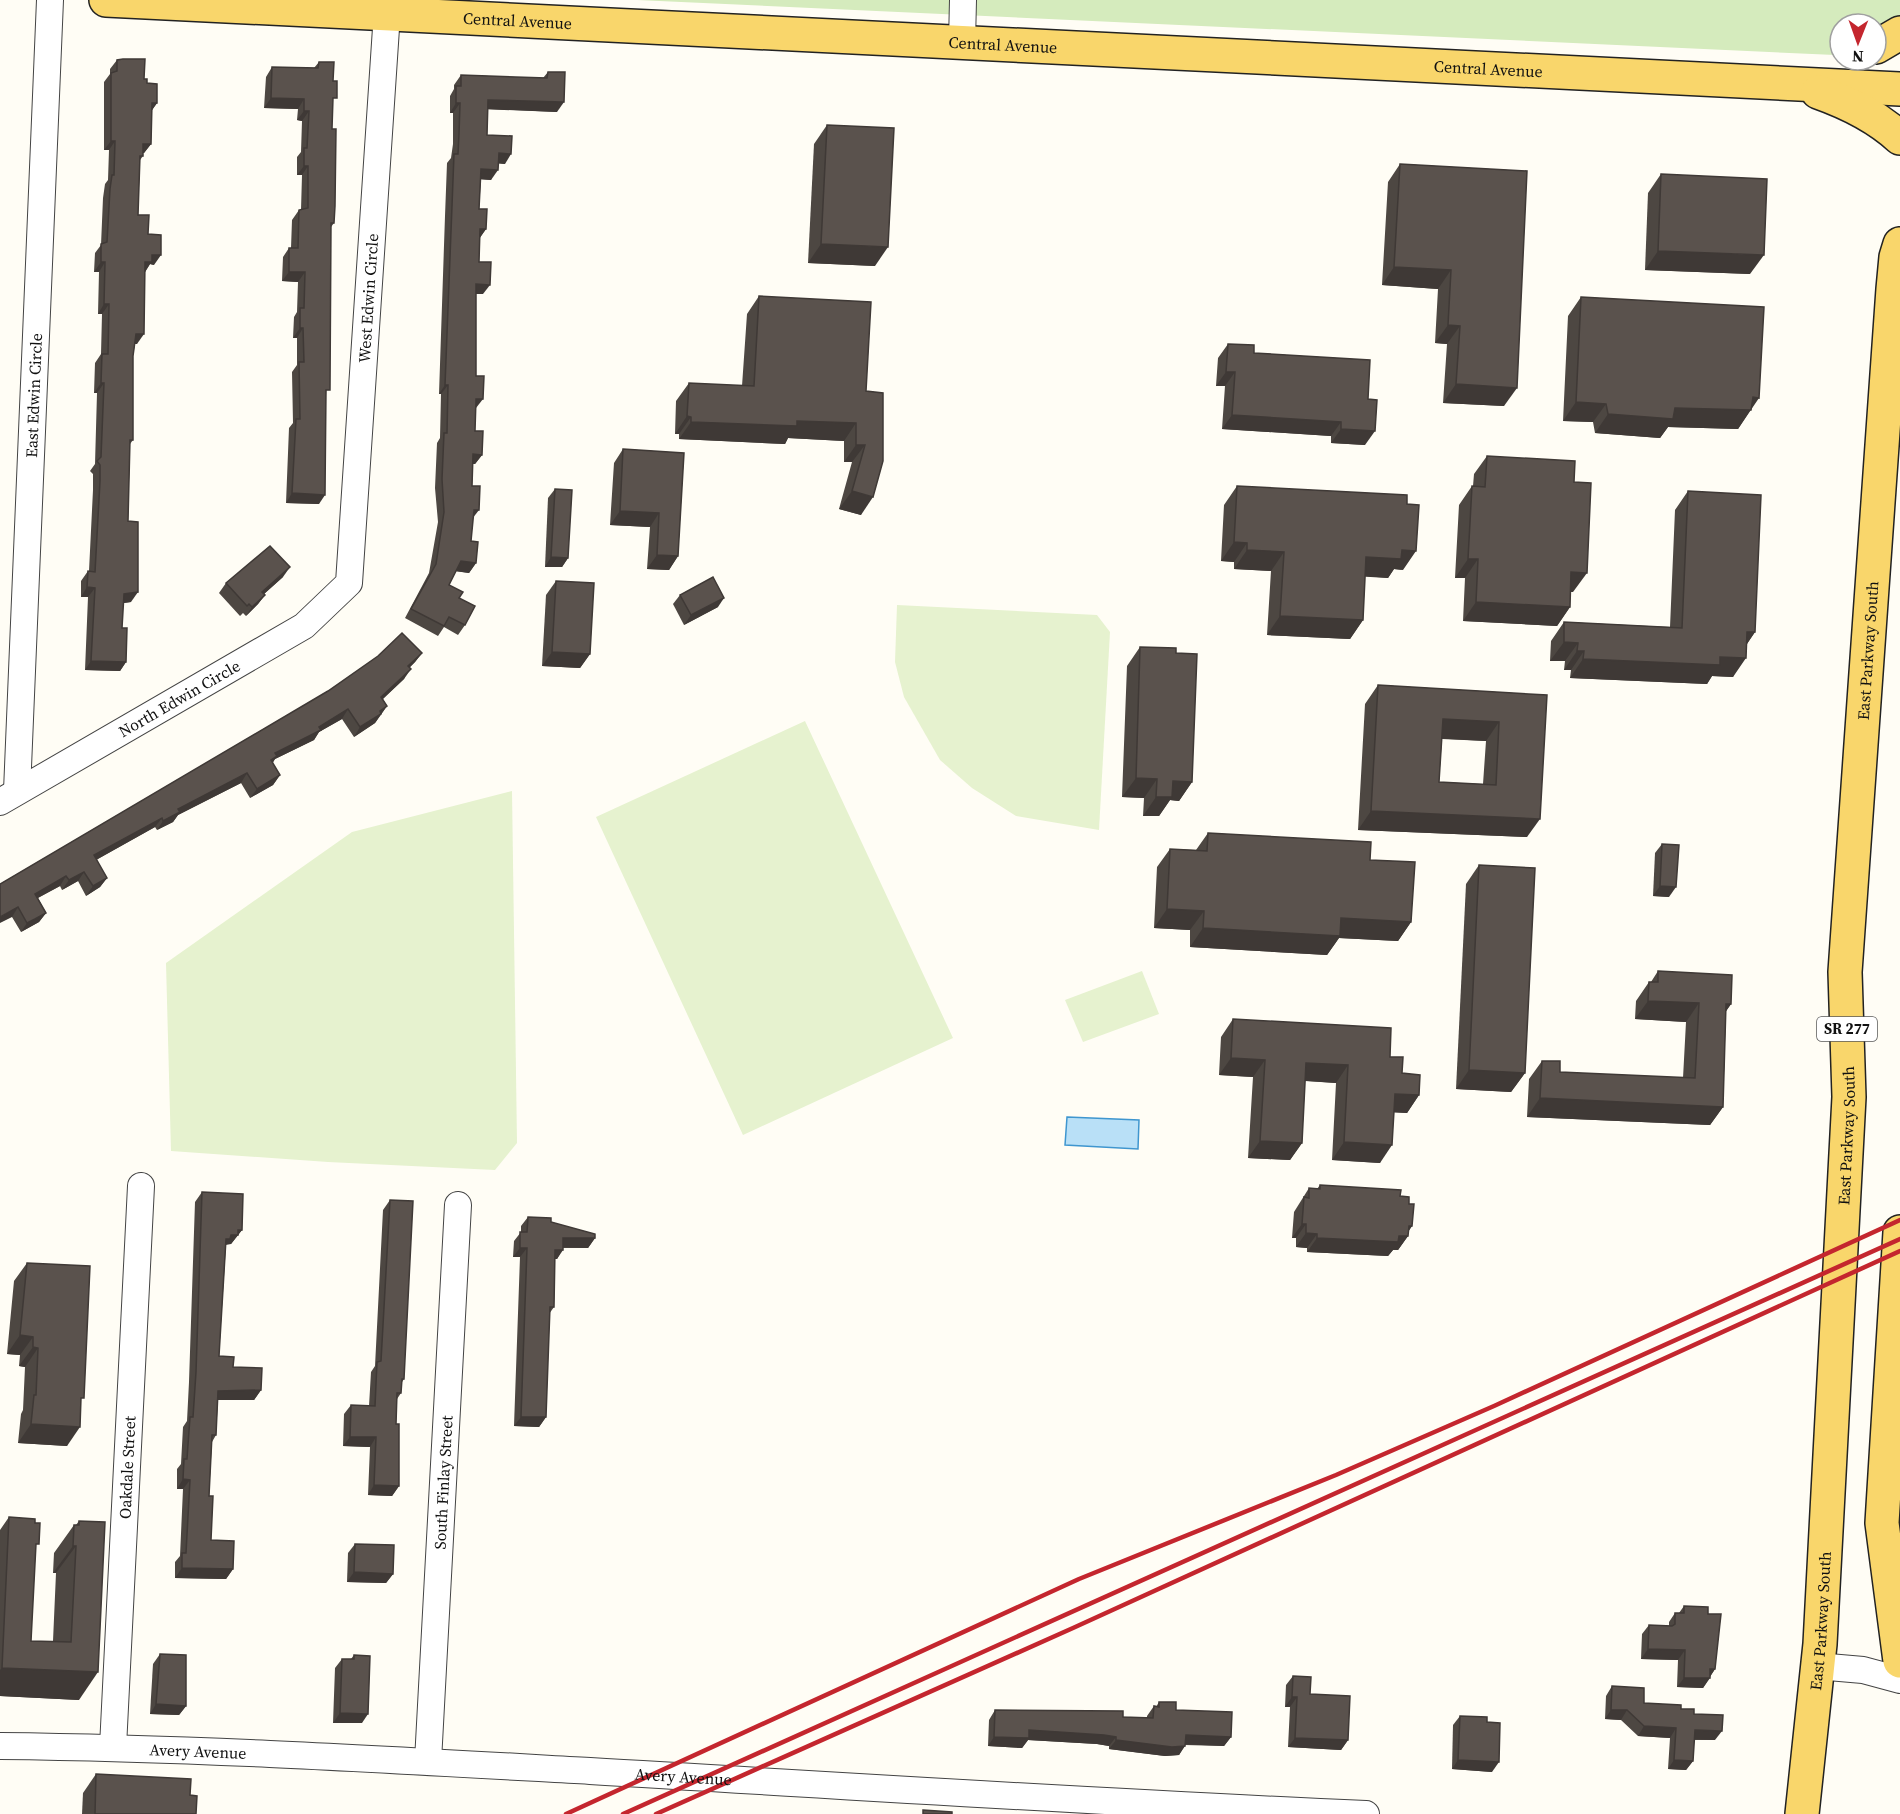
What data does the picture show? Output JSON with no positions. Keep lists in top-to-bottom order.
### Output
{
  "streets": {
    "main road": ["Central Avenue", "East Parkway South", "SR 277"],
    "street": [
      "West Edwin Circle",
      "East Edwin Circle",
      "North Edwin Circle",
      "Oakdale Street",
      "South Finlay Street",
      "Avery Avenue"
    ]
  },
  "crossings": [
    ["Central Avenue", "West Edwin Circle"],
    ["West Edwin Circle", "North Edwin Circle"],
    ["East Edwin Circle", "North Edwin Circle"],
    ["Oakdale Street", "Avery Avenue"],
    ["South Finlay Street", "Avery Avenue"]
  ],
  "north": "bottom"
}
